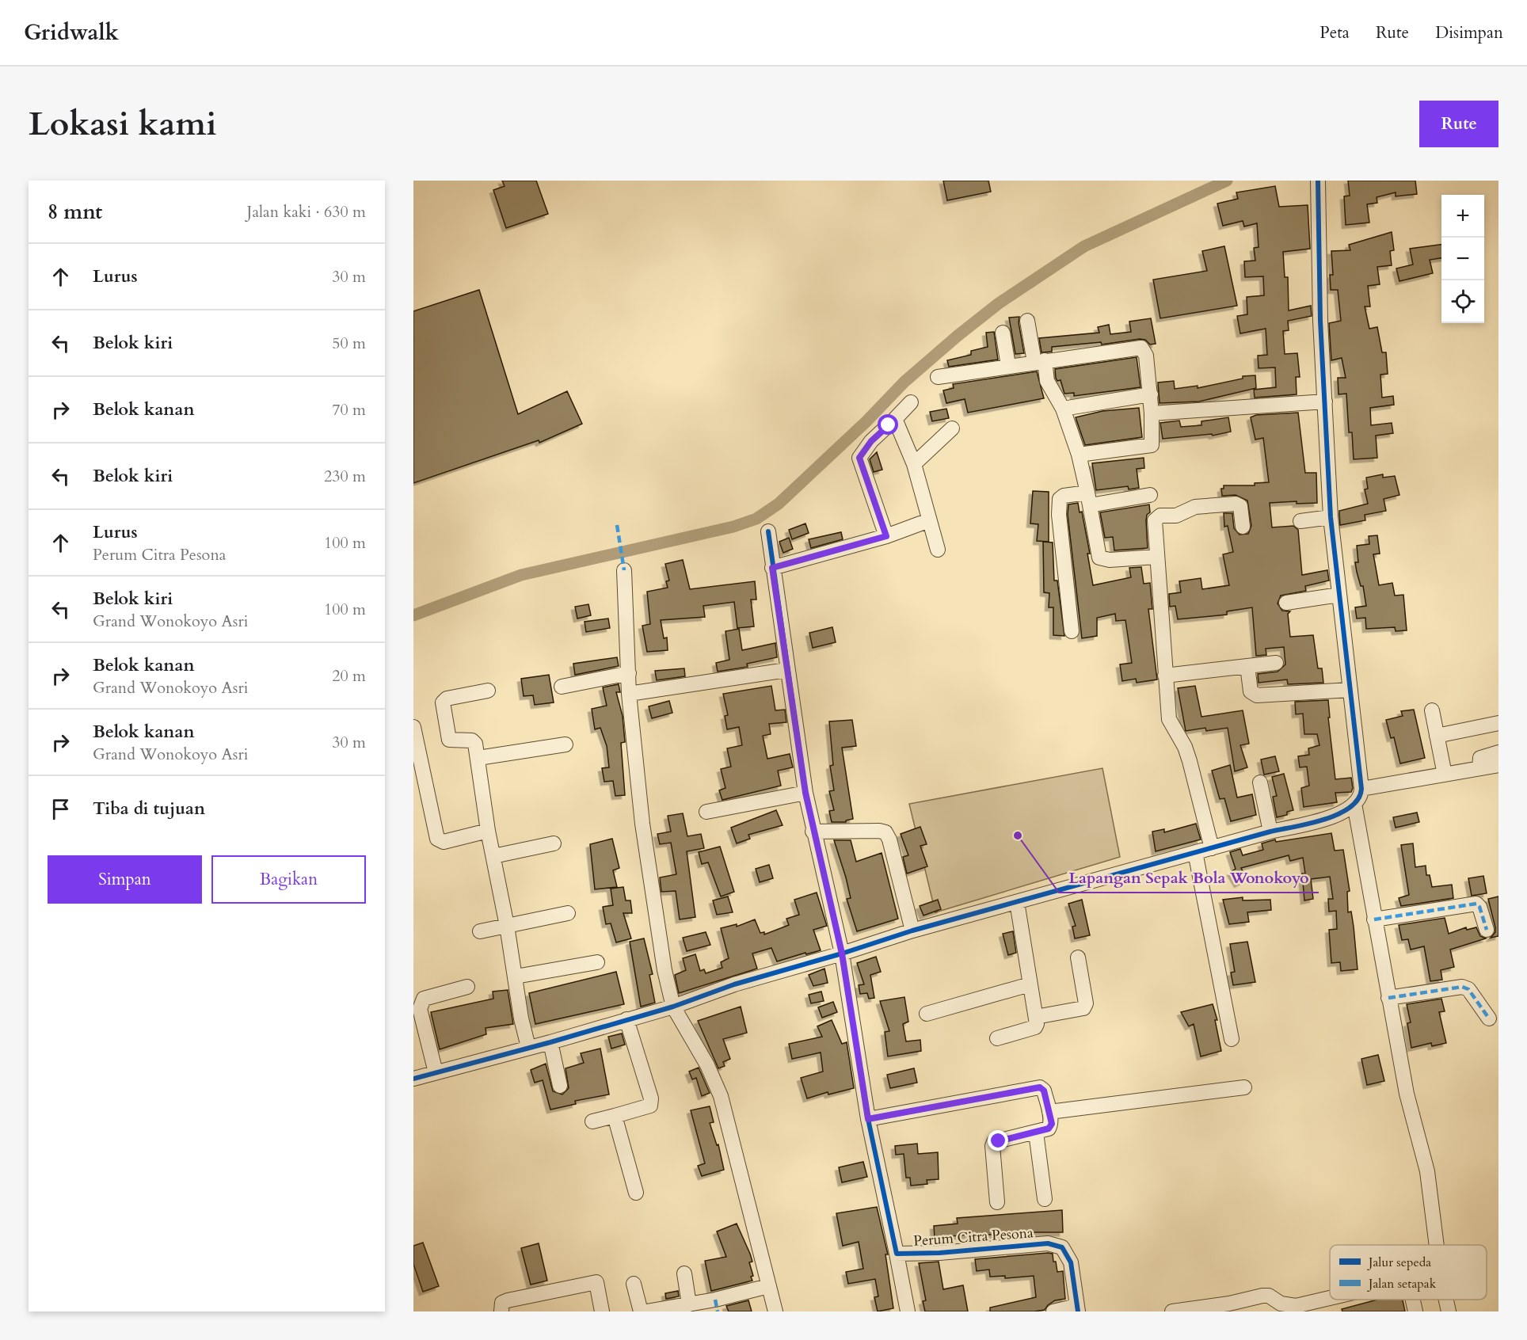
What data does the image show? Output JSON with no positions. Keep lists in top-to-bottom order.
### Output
{
  "streets": {
    "street": ["Perum Citra Pesona"]
  },
  "places": ["Lapangan Sepak Bola Wonokoyo"],
  "legend": ["Jalur sepeda", "Jalan setapak"],
  "page": {
    "header": "Gridwalk",
    "nav": ["Peta", "Rute", "Disimpan"],
    "buttons": [
      "Rute",
      ["Simpan", "Bagikan"]
    ],
    "title": "Lokasi kami",
    "heading": ["8 mnt", "Jalan kaki · 630 m"],
    "map_buttons": ["+", "−"],
    "list": [
      ["Lurus", "30 m"],
      ["Belok kiri", "50 m"],
      ["Belok kanan", "70 m"],
      ["Belok kiri", "230 m"],
      ["Lurus", "Perum Citra Pesona", "100 m"],
      ["Belok kiri", "Grand Wonokoyo Asri", "100 m"],
      ["Belok kanan", "Grand Wonokoyo Asri", "20 m"],
      ["Belok kanan", "Grand Wonokoyo Asri", "30 m"],
      "Tiba di tujuan"
    ]
  }
}
